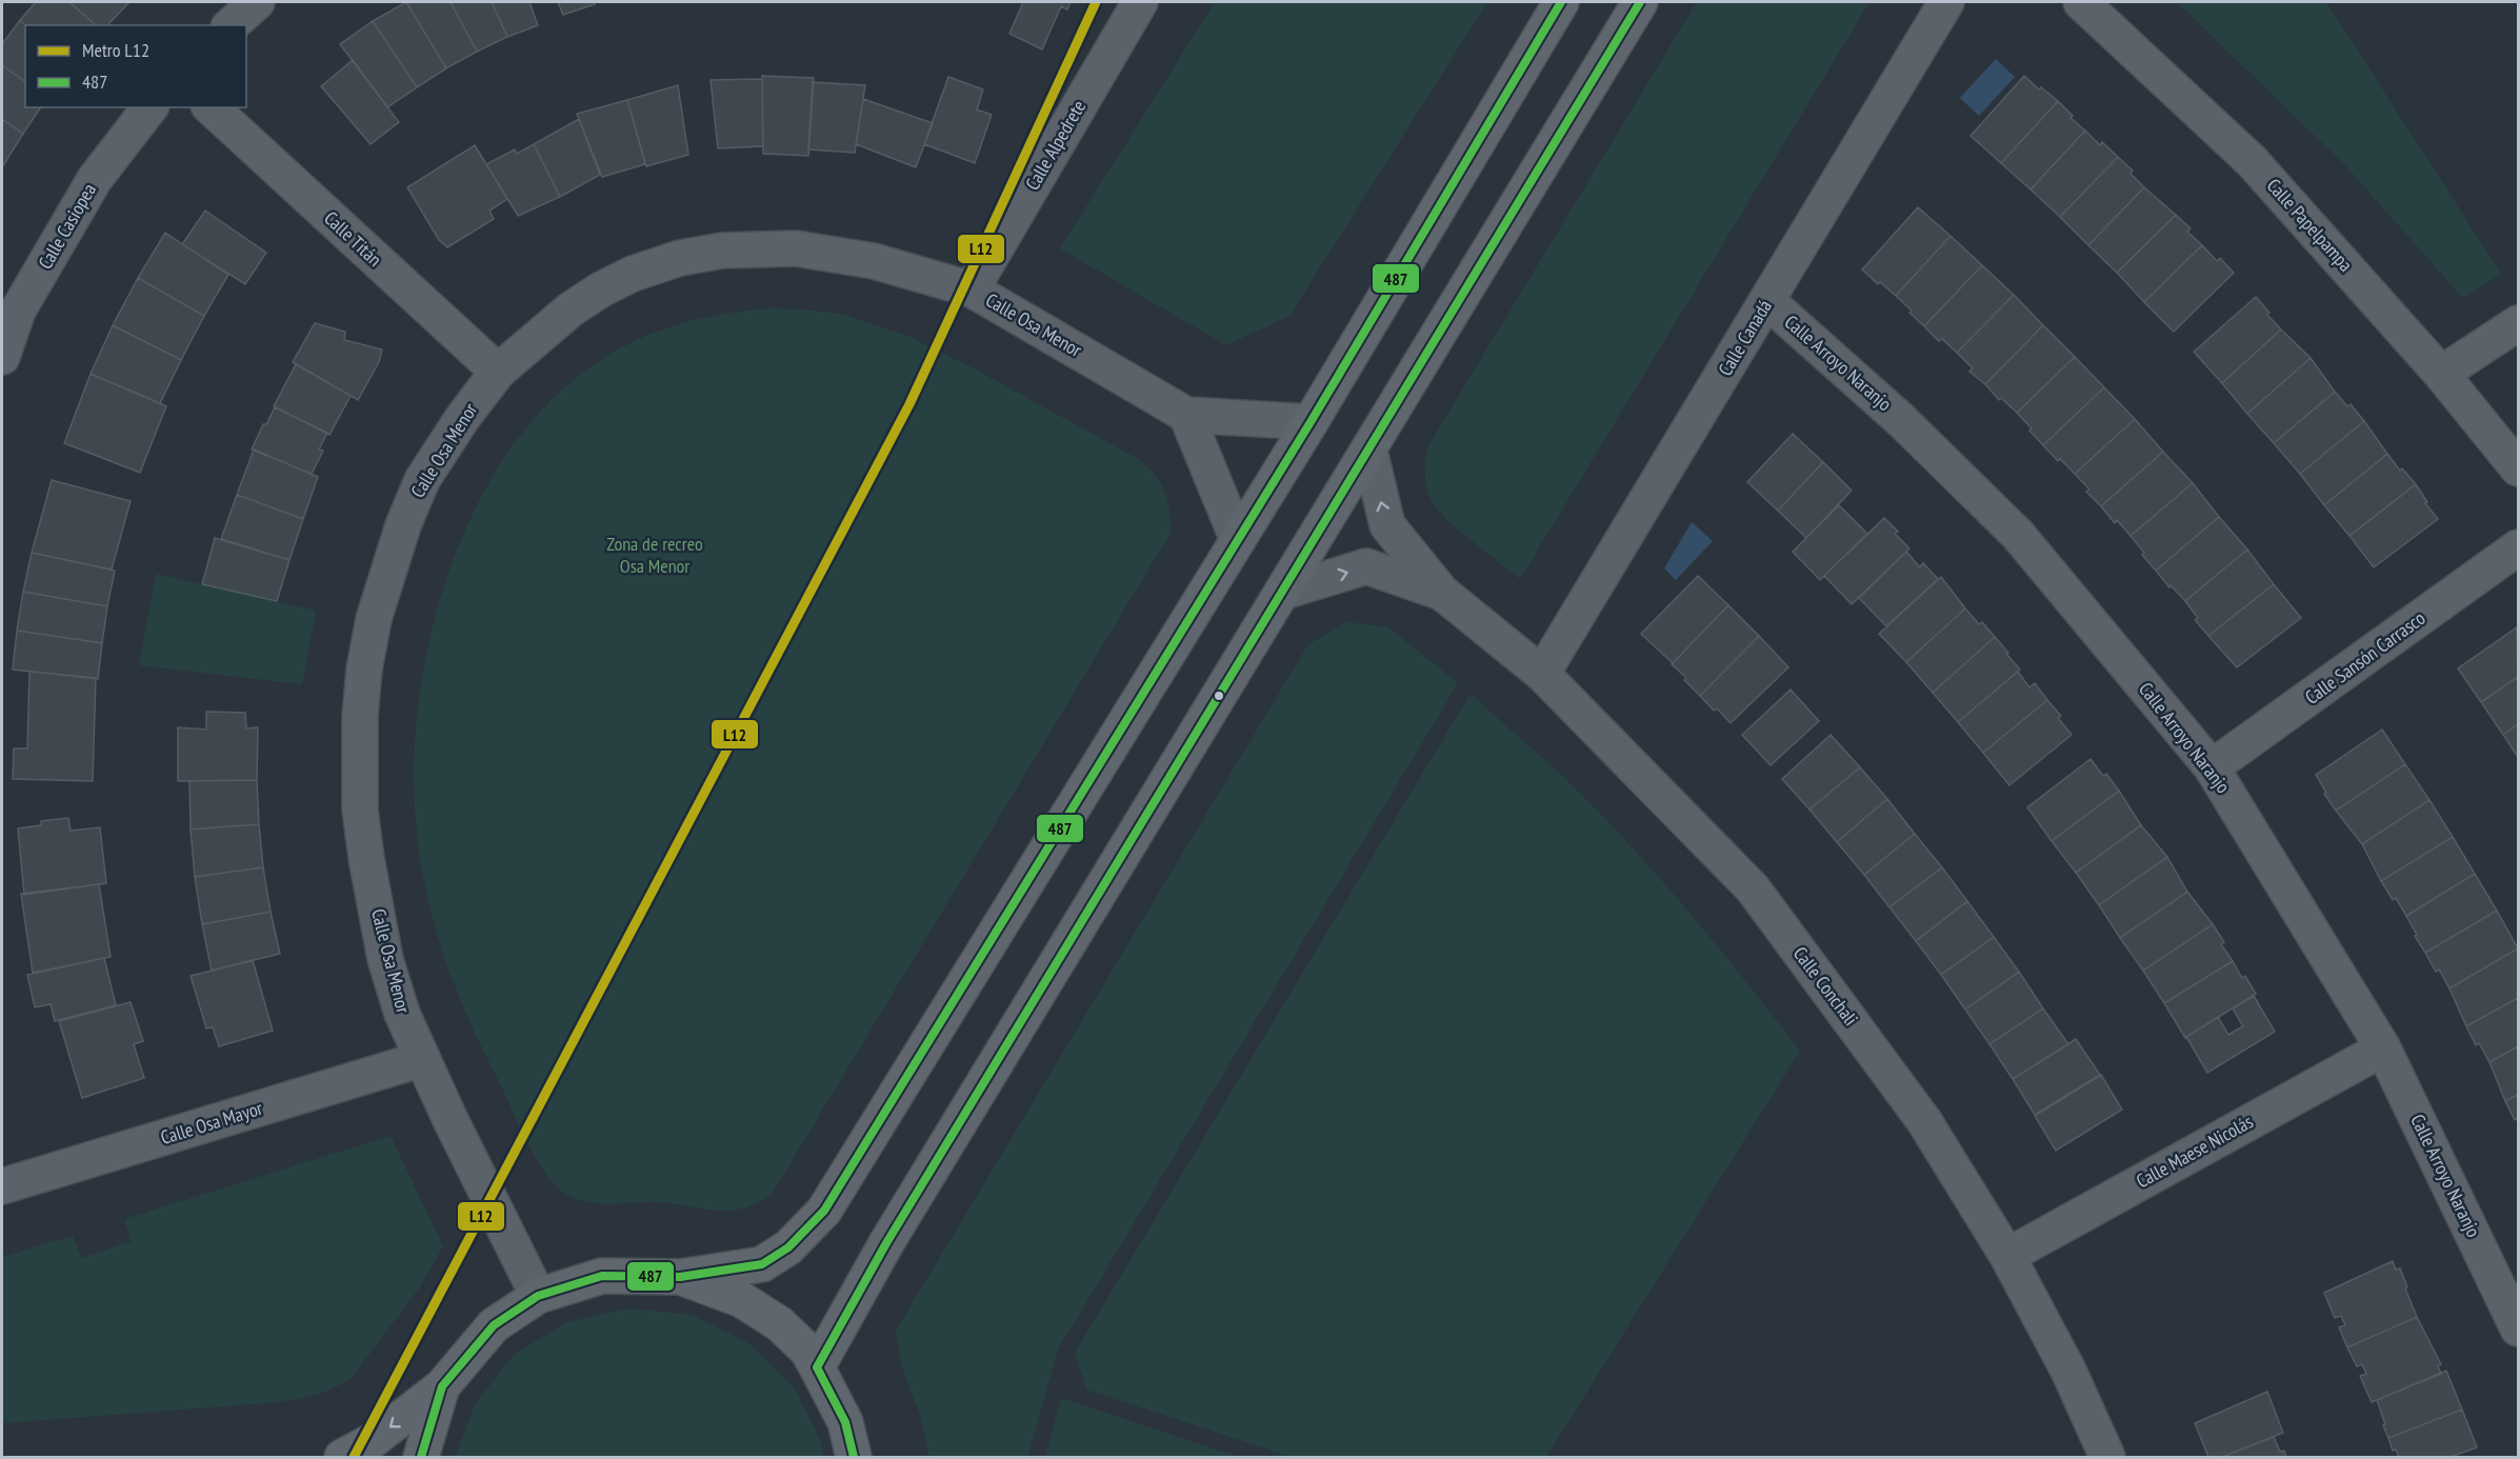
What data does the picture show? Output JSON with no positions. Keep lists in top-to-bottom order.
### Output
{
  "streets": {
    "street": [
      "Calle Alpedrete",
      "Calle Papelpampa",
      "Calle Casiopea",
      "Calle Titán",
      "Calle Osa Menor",
      "Calle Canadá",
      "Calle Arroyo Naranjo",
      "Calle Sansón Carrasco",
      "Calle Conchali",
      "Calle Osa Mayor",
      "Calle Maese Nicolás"
    ]
  },
  "crossings": [
    ["Calle Alpedrete", "Calle Osa Menor"],
    ["Calle Titán", "Calle Osa Menor"],
    ["Calle Osa Menor", "Calle Osa Mayor"],
    ["Calle Canadá", "Calle Arroyo Naranjo"],
    ["Calle Canadá", "Calle Conchali"],
    ["Calle Arroyo Naranjo", "Calle Sansón Carrasco"],
    ["Calle Arroyo Naranjo", "Calle Maese Nicolás"],
    ["Calle Conchali", "Calle Maese Nicolás"]
  ],
  "parks": ["Zona de recreo Osa Menor"],
  "lines": ["metro line L12", "transit line 487"],
  "legend": ["Metro L12", "487"]
}
